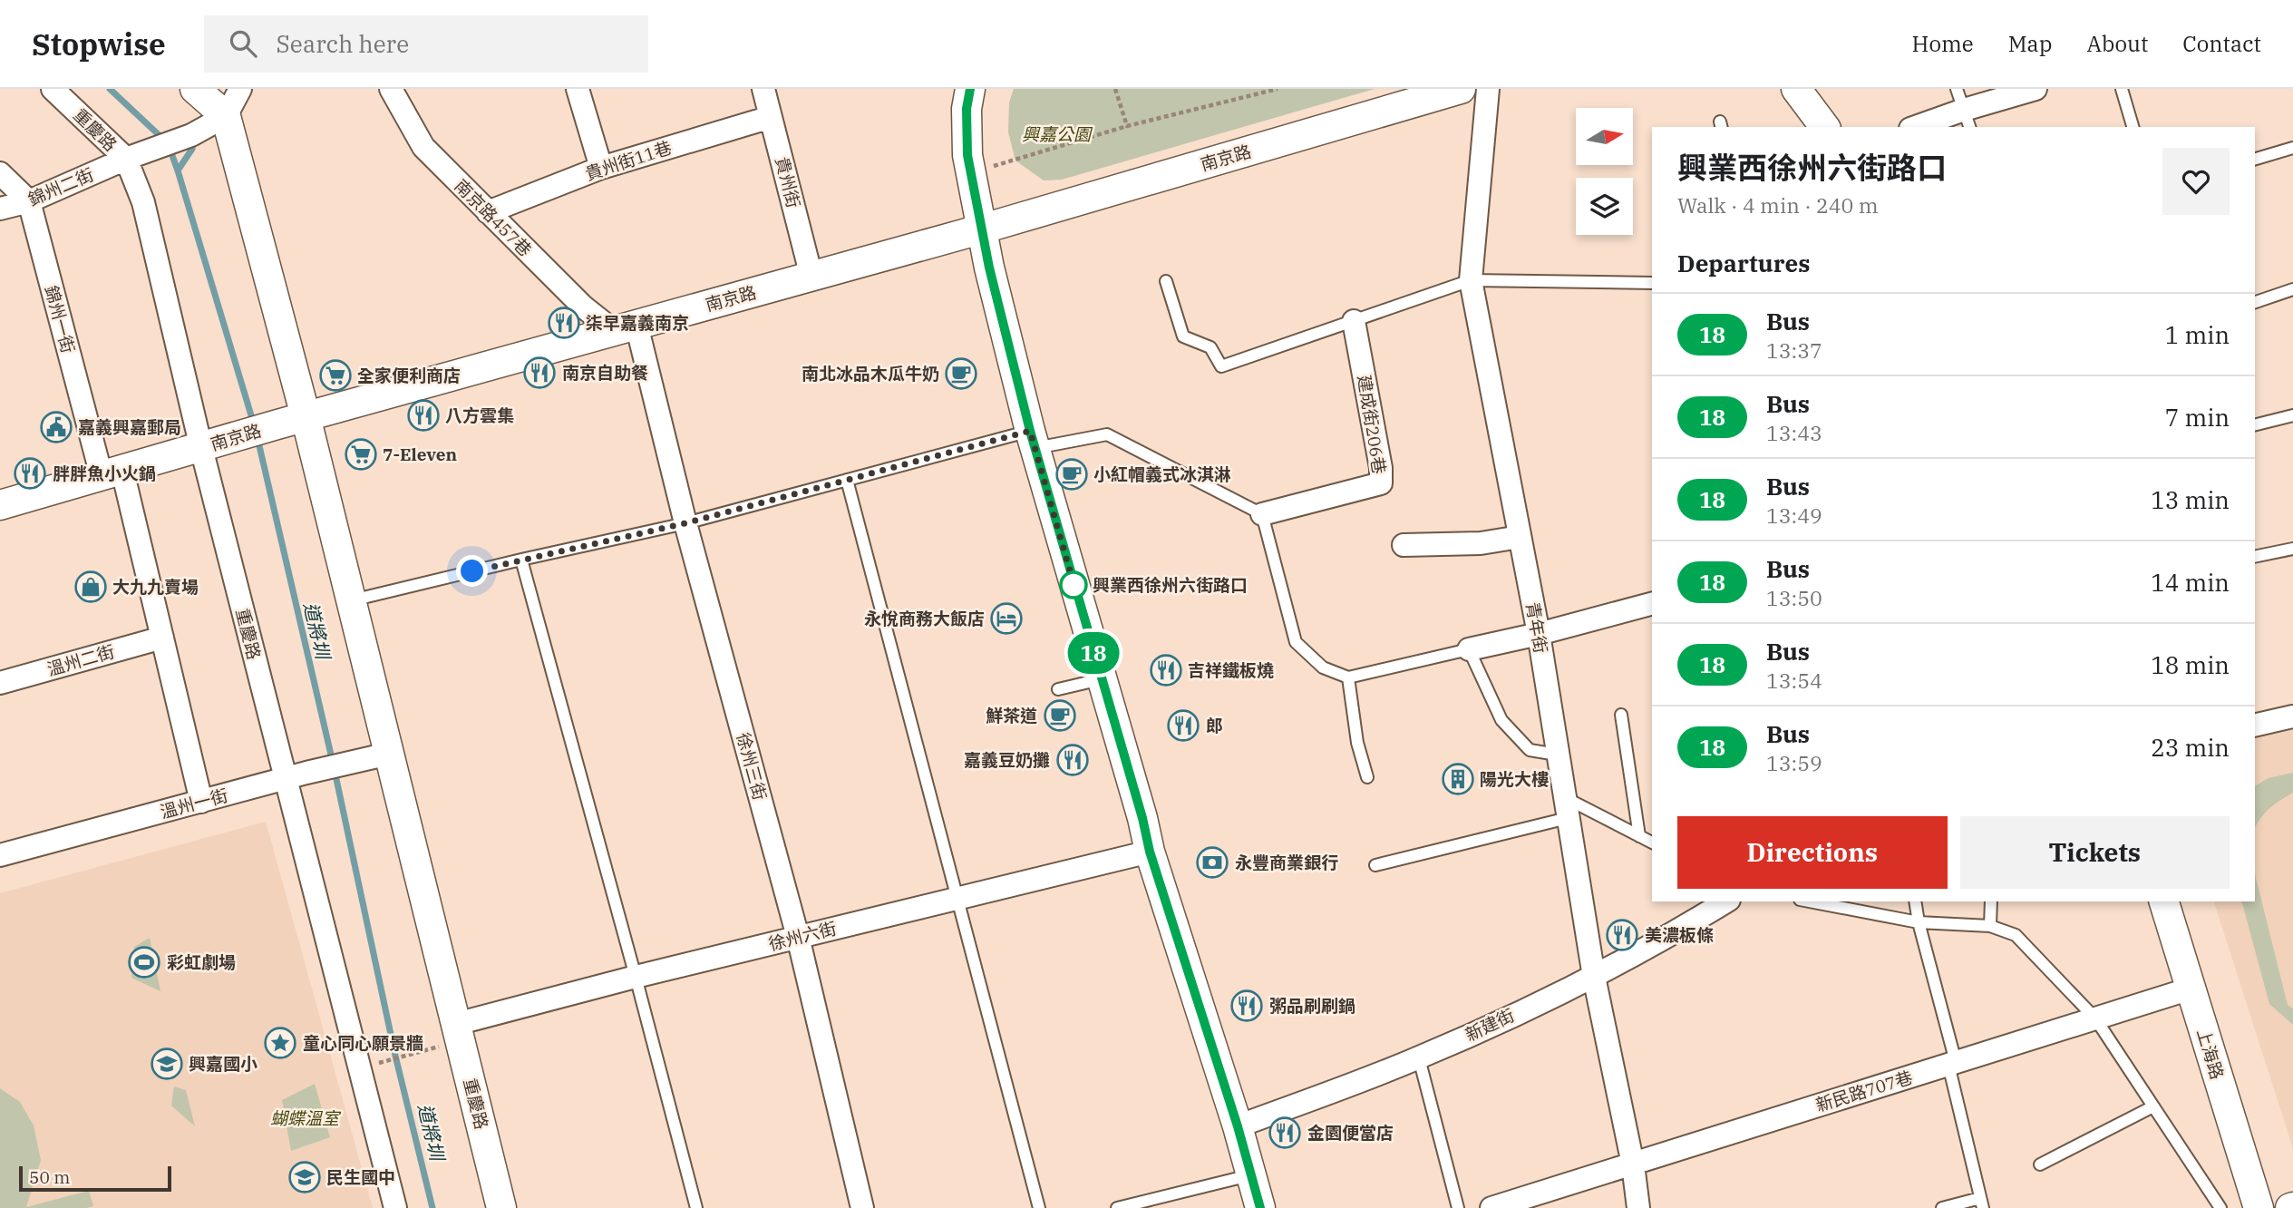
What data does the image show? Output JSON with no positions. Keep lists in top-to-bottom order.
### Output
{
  "streets": {
    "street": [
      "重慶路",
      "南京路",
      "貴州街11巷",
      "貴州街",
      "錦州二街",
      "南京路457巷",
      "錦州一街",
      "建成街206巷",
      "青年街",
      "溫州二街",
      "徐州三街",
      "溫州一街",
      "徐州六街",
      "新建街",
      "上海路",
      "新民路707巷"
    ]
  },
  "crossings": [
    ["重慶路", "南京路"],
    ["重慶路", "錦州二街"],
    ["重慶路", "溫州一街"],
    ["重慶路", "徐州六街"],
    ["南京路", "貴州街"],
    ["南京路", "南京路457巷"],
    ["南京路", "錦州一街"],
    ["南京路", "徐州三街"],
    ["貴州街11巷", "貴州街"],
    ["貴州街11巷", "南京路457巷"],
    ["錦州二街", "錦州一街"],
    ["南京路457巷", "徐州三街"],
    ["錦州一街", "溫州二街"],
    ["錦州一街", "溫州一街"],
    ["青年街", "新建街"],
    ["徐州三街", "徐州六街"],
    ["上海路", "新民路707巷"]
  ],
  "water": ["道將圳"],
  "parks": ["興嘉公園", "蝴蝶溫室"],
  "places": {
    "restaurant": [
      "柒早嘉義南京",
      "南京自助餐",
      "八方雲集",
      "胖胖魚小火鍋",
      "吉祥鐵板燒",
      "郎",
      "嘉義豆奶攤",
      "美濃板條",
      "粥品刷刷鍋",
      "金園便當店"
    ],
    "cafe": ["南北冰品木瓜牛奶", "小紅帽義式冰淇淋", "鮮茶道"],
    "supermarket": ["全家便利商店", "7-Eleven"],
    "public building": ["嘉義興嘉郵局"],
    "other": ["興業西徐州六街路口"],
    "shop": ["大九九賣場"],
    "hotel": ["永悅商務大飯店"],
    "building": ["陽光大樓"],
    "bank": ["永豐商業銀行"],
    "sports": ["彩虹劇場"],
    "place": ["童心同心願景牆"],
    "school or university": ["興嘉國小", "民生國中"]
  },
  "lines": ["bus line 18"],
  "scale_bar": "50 m",
  "north": "right",
  "page": {
    "header": "Stopwise",
    "search": "Search here",
    "nav": [
      "Home",
      "Map",
      "About",
      "Contact"
    ],
    "on_map": "18",
    "heading": [
      ["興業西徐州六街路口", "Walk · 4 min · 240 m"],
      "Departures"
    ],
    "list": [
      {
        "mark": "18",
        "name": "Bus",
        "note": "13:37",
        "value": "1 min"
      },
      {
        "mark": "18",
        "name": "Bus",
        "note": "13:43",
        "value": "7 min"
      },
      {
        "mark": "18",
        "name": "Bus",
        "note": "13:49",
        "value": "13 min"
      },
      {
        "mark": "18",
        "name": "Bus",
        "note": "13:50",
        "value": "14 min"
      },
      {
        "mark": "18",
        "name": "Bus",
        "note": "13:54",
        "value": "18 min"
      },
      {
        "mark": "18",
        "name": "Bus",
        "note": "13:59",
        "value": "23 min"
      }
    ],
    "buttons": ["Directions", "Tickets"],
    "scale": "50 m"
  }
}
